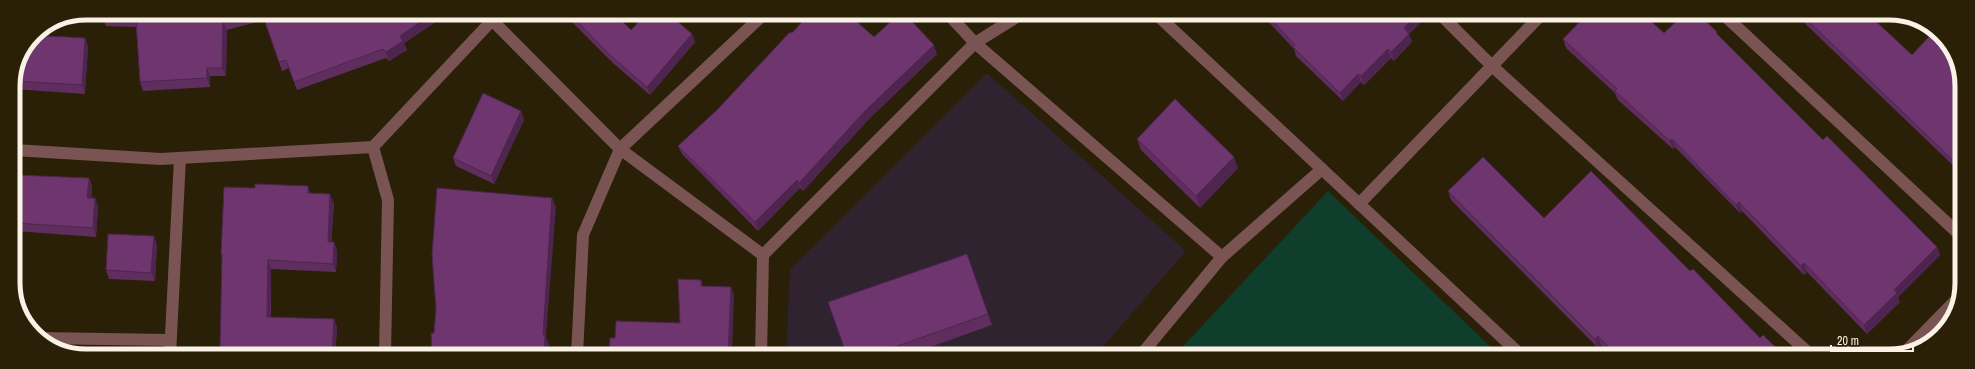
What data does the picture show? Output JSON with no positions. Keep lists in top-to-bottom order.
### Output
{
  "scale_bar": "20 m"
}
